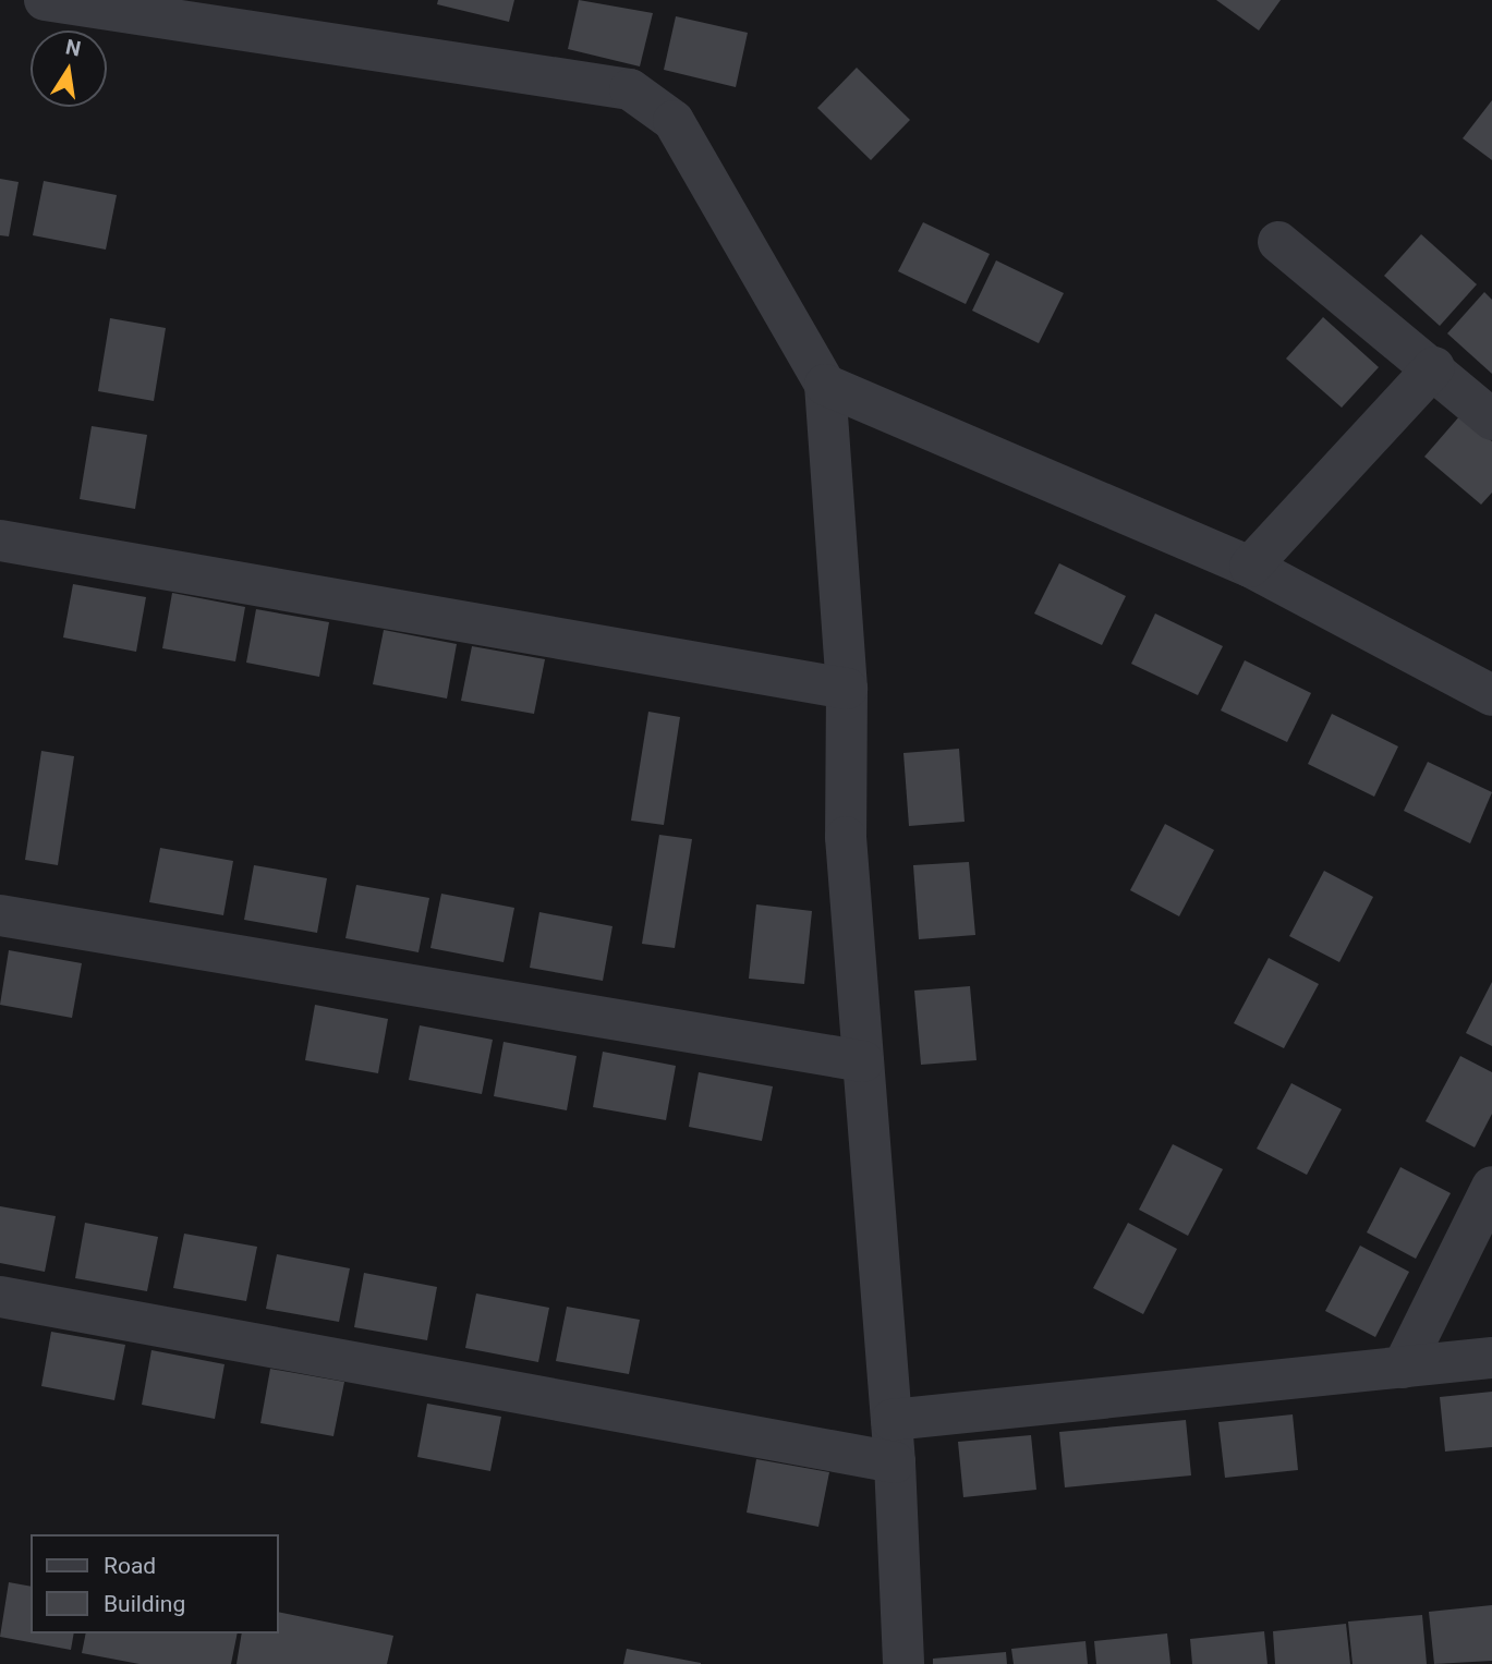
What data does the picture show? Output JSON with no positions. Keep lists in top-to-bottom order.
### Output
{
  "legend": ["Road", "Building"],
  "north": "top"
}
